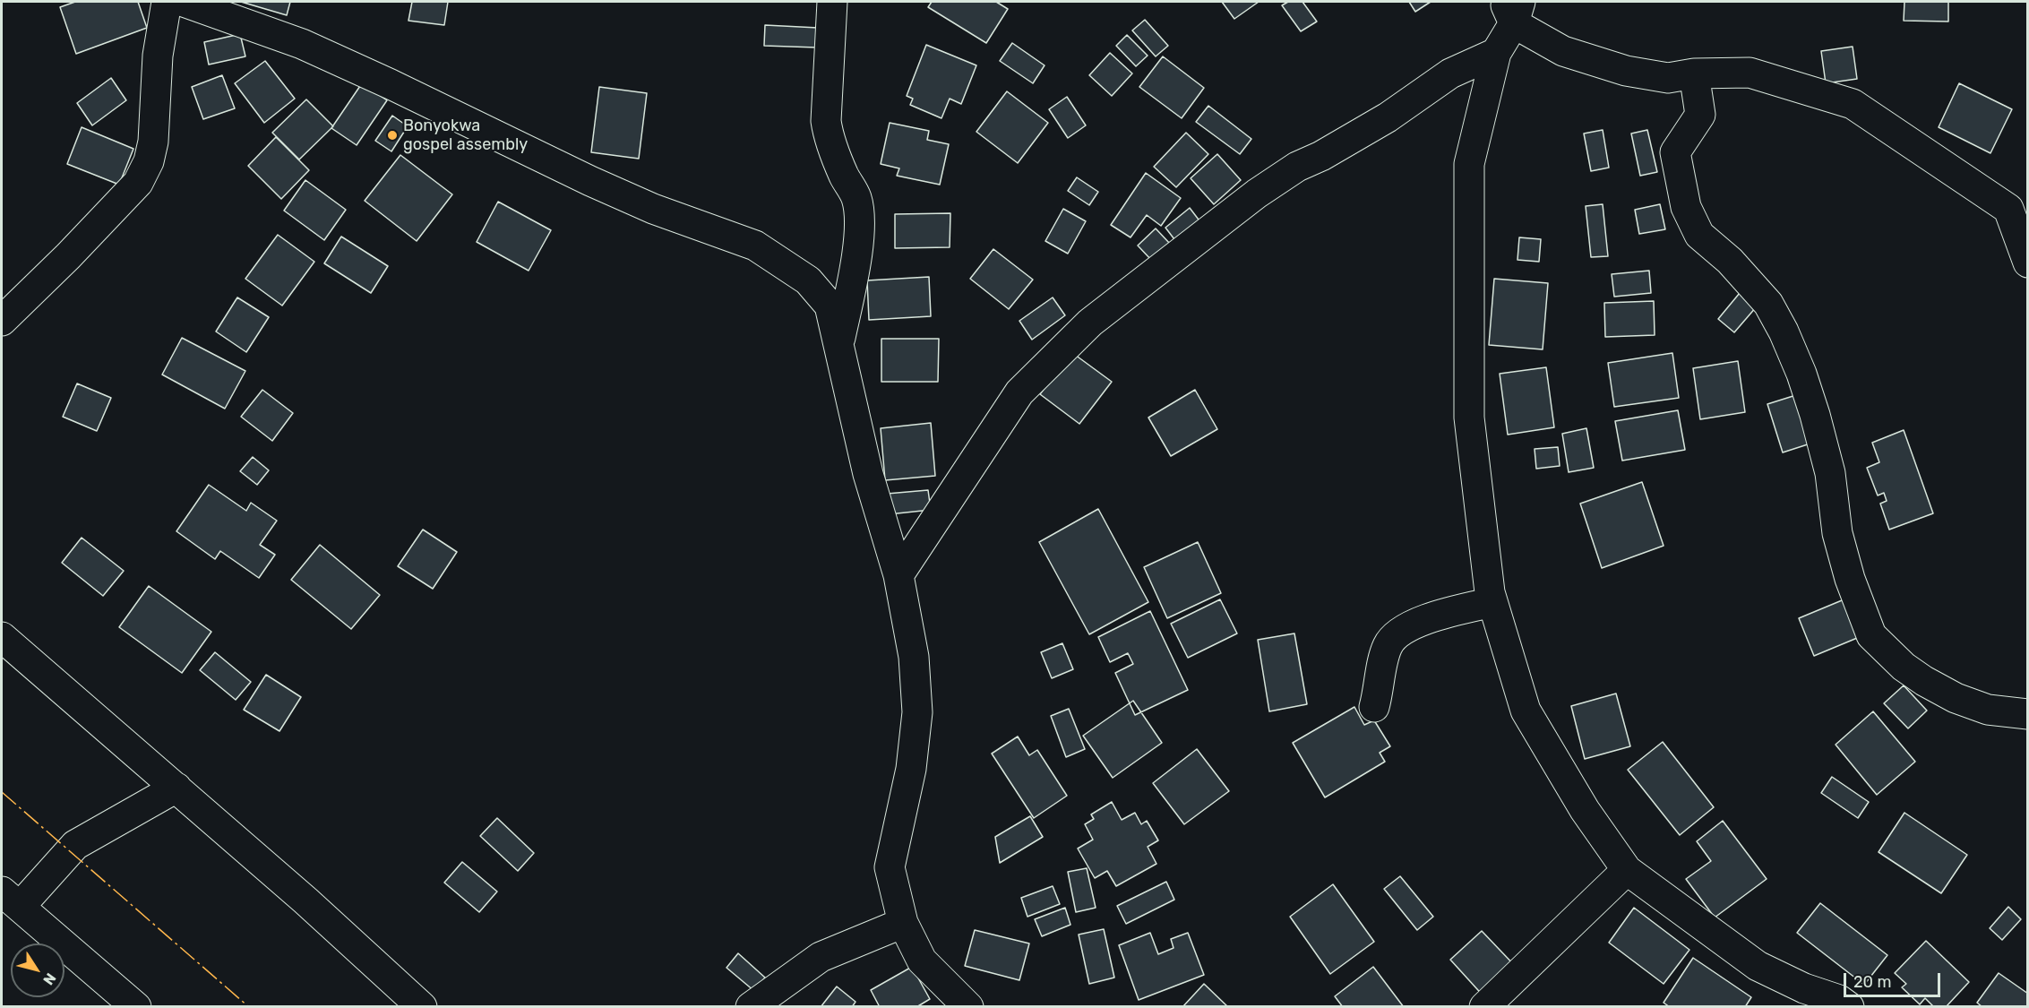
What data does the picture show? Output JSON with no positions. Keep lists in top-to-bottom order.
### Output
{
  "places": ["Bonyokwa gospel assembly"],
  "scale_bar": "20 m",
  "north": "bottom right"
}
